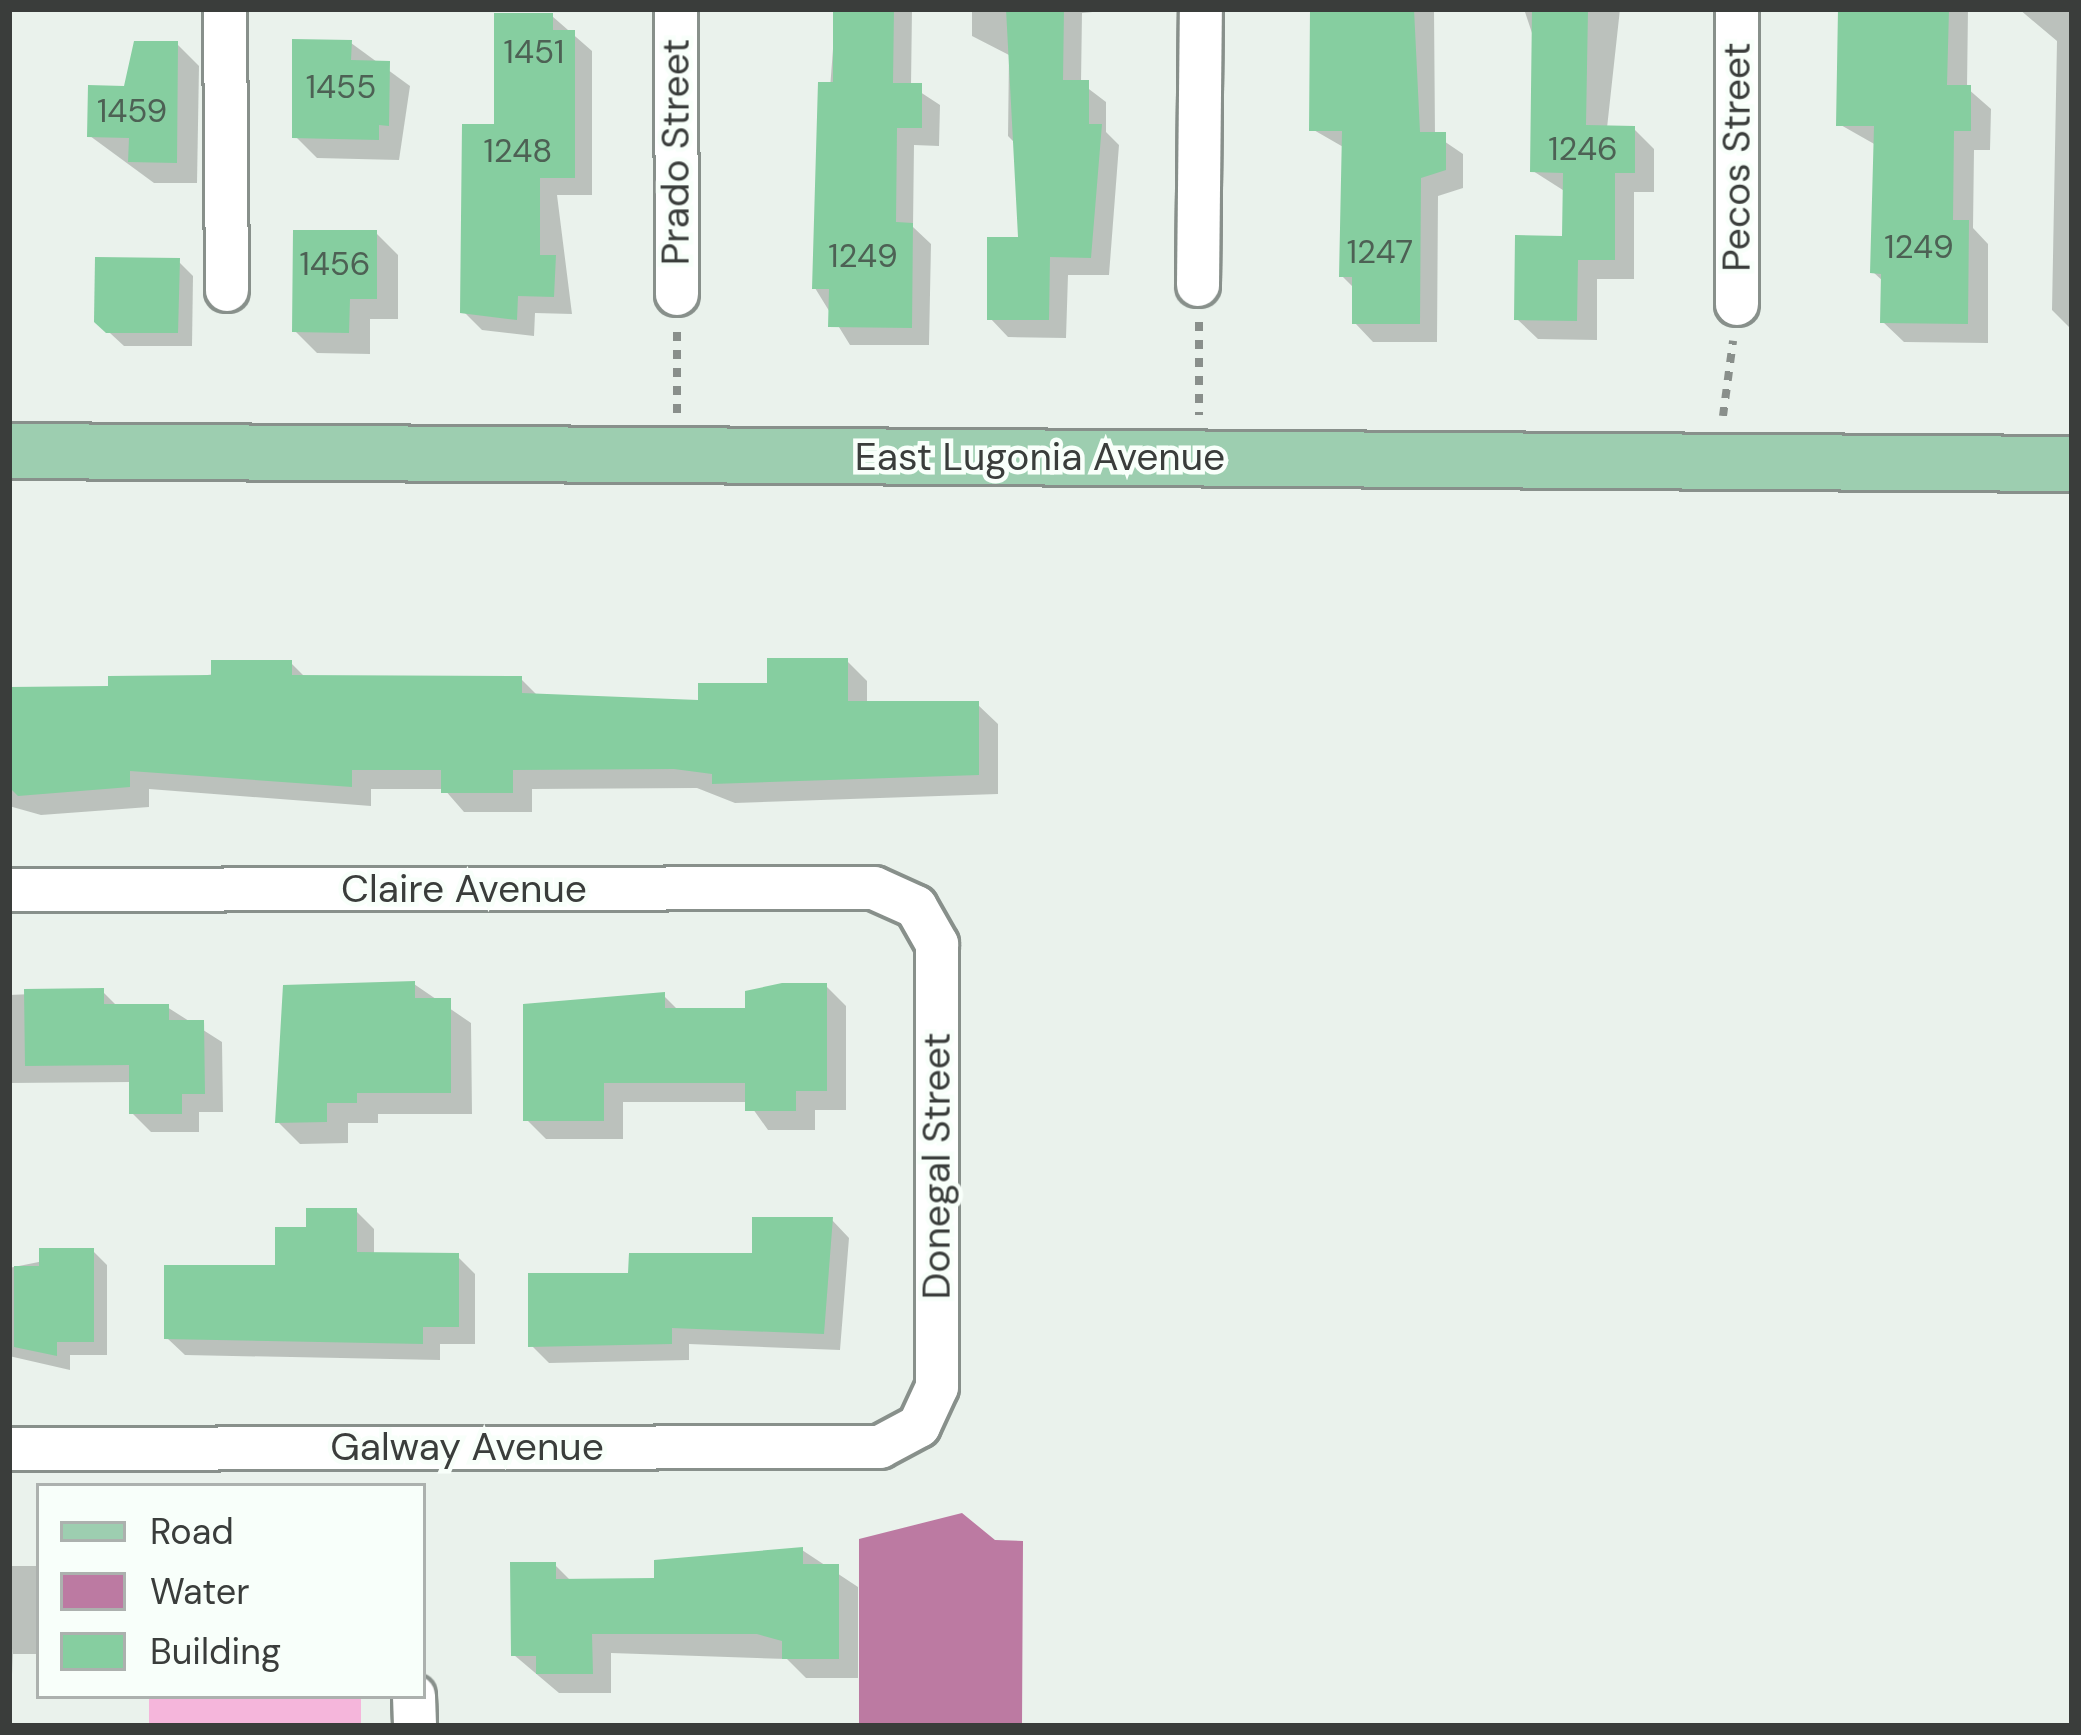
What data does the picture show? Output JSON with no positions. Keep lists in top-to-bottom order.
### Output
{
  "streets": {
    "main road": ["East Lugonia Avenue"],
    "street": [
      "Prado Street",
      "Pecos Street",
      "Claire Avenue",
      "Donegal Street",
      "Galway Avenue"
    ]
  },
  "crossings": [
    ["Claire Avenue", "Donegal Street"],
    ["Donegal Street", "Galway Avenue"]
  ],
  "house_numbers": [
    "1451",
    "1455",
    "1459",
    "1246",
    "1248",
    "1249",
    "1247",
    "1249",
    "1456"
  ],
  "legend": ["Road", "Water", "Building"]
}
